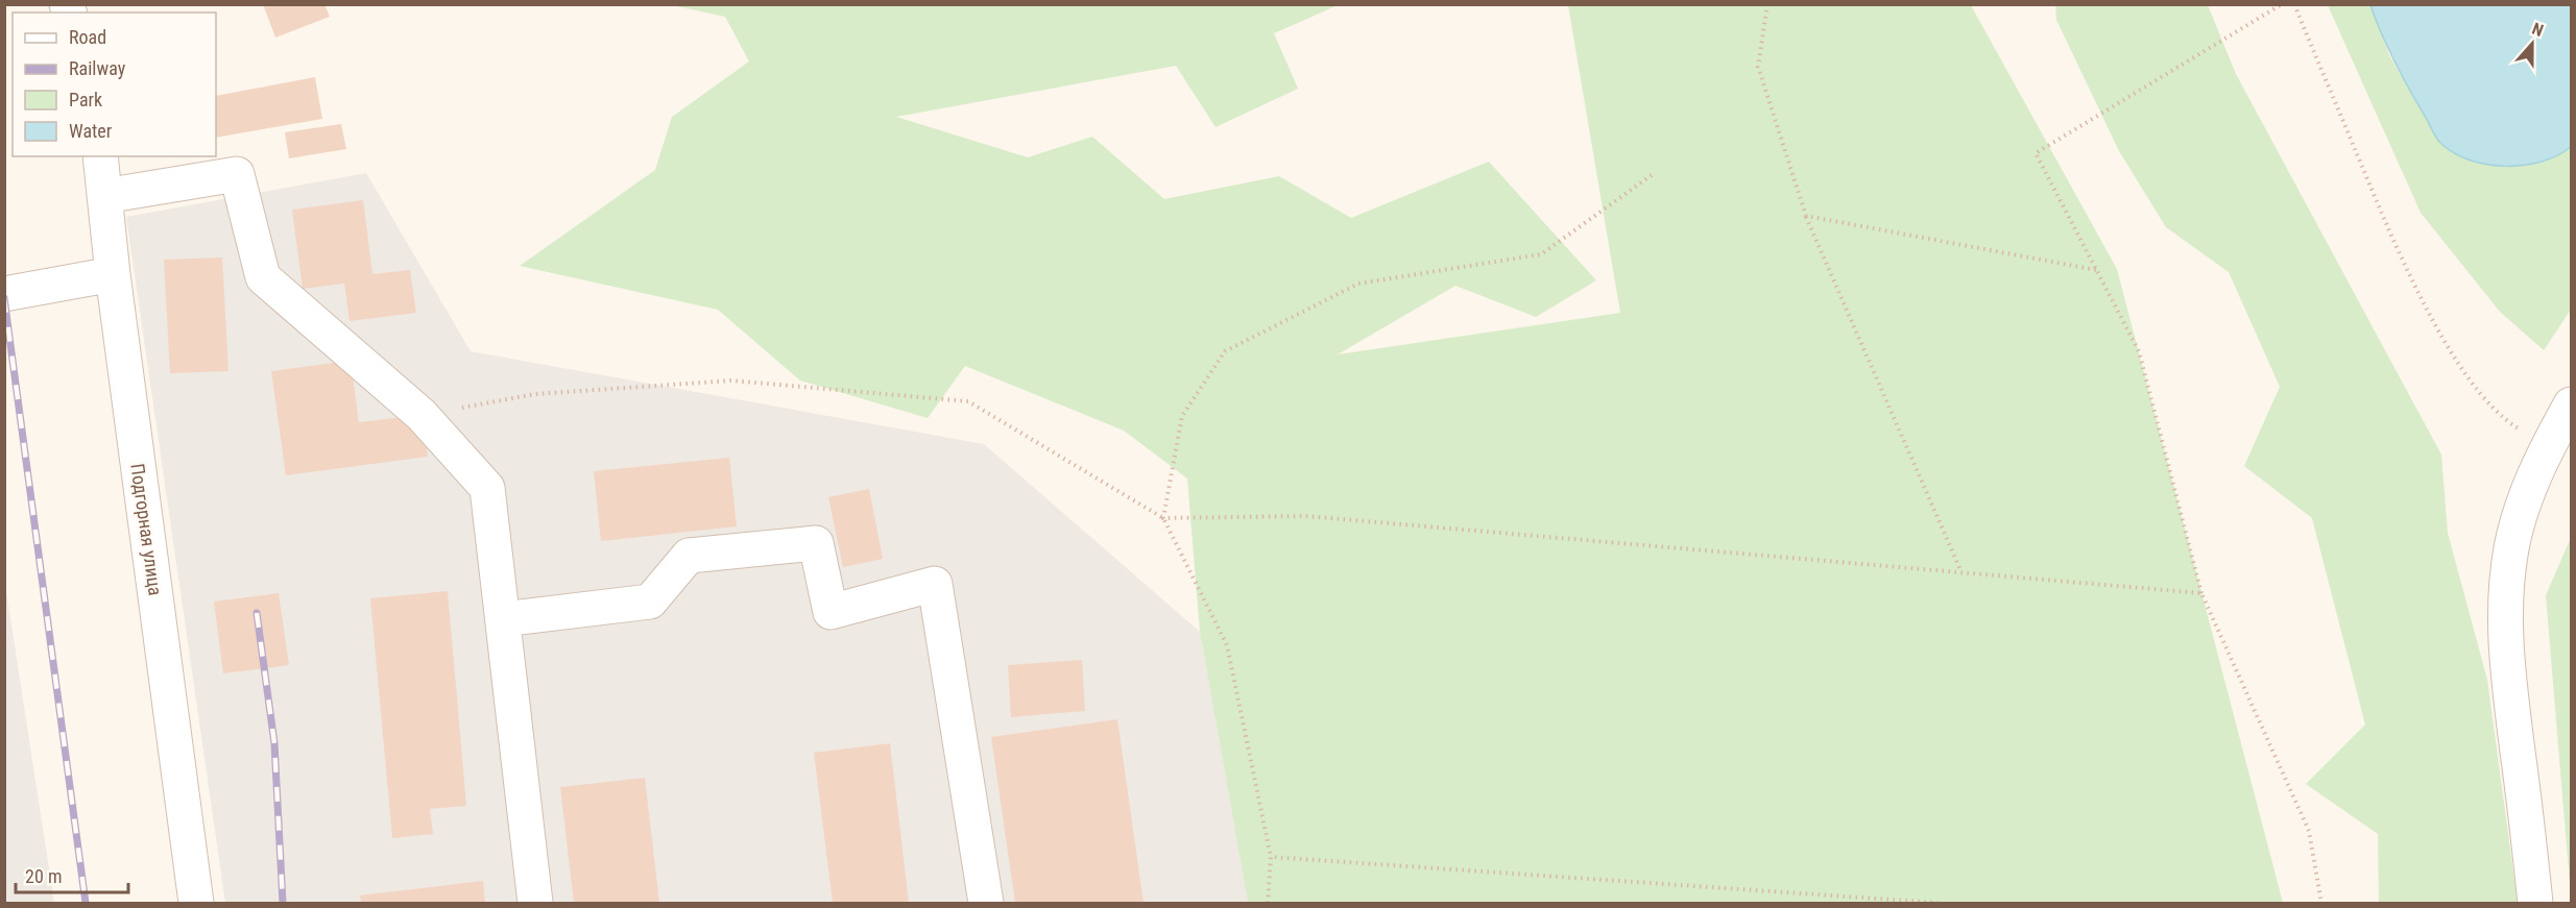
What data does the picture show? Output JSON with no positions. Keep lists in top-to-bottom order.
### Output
{
  "streets": {
    "street": ["Подгорная улица"]
  },
  "legend": [
    "Road",
    "Railway",
    "Park",
    "Water"
  ],
  "scale_bar": "20 m",
  "north": "top"
}
